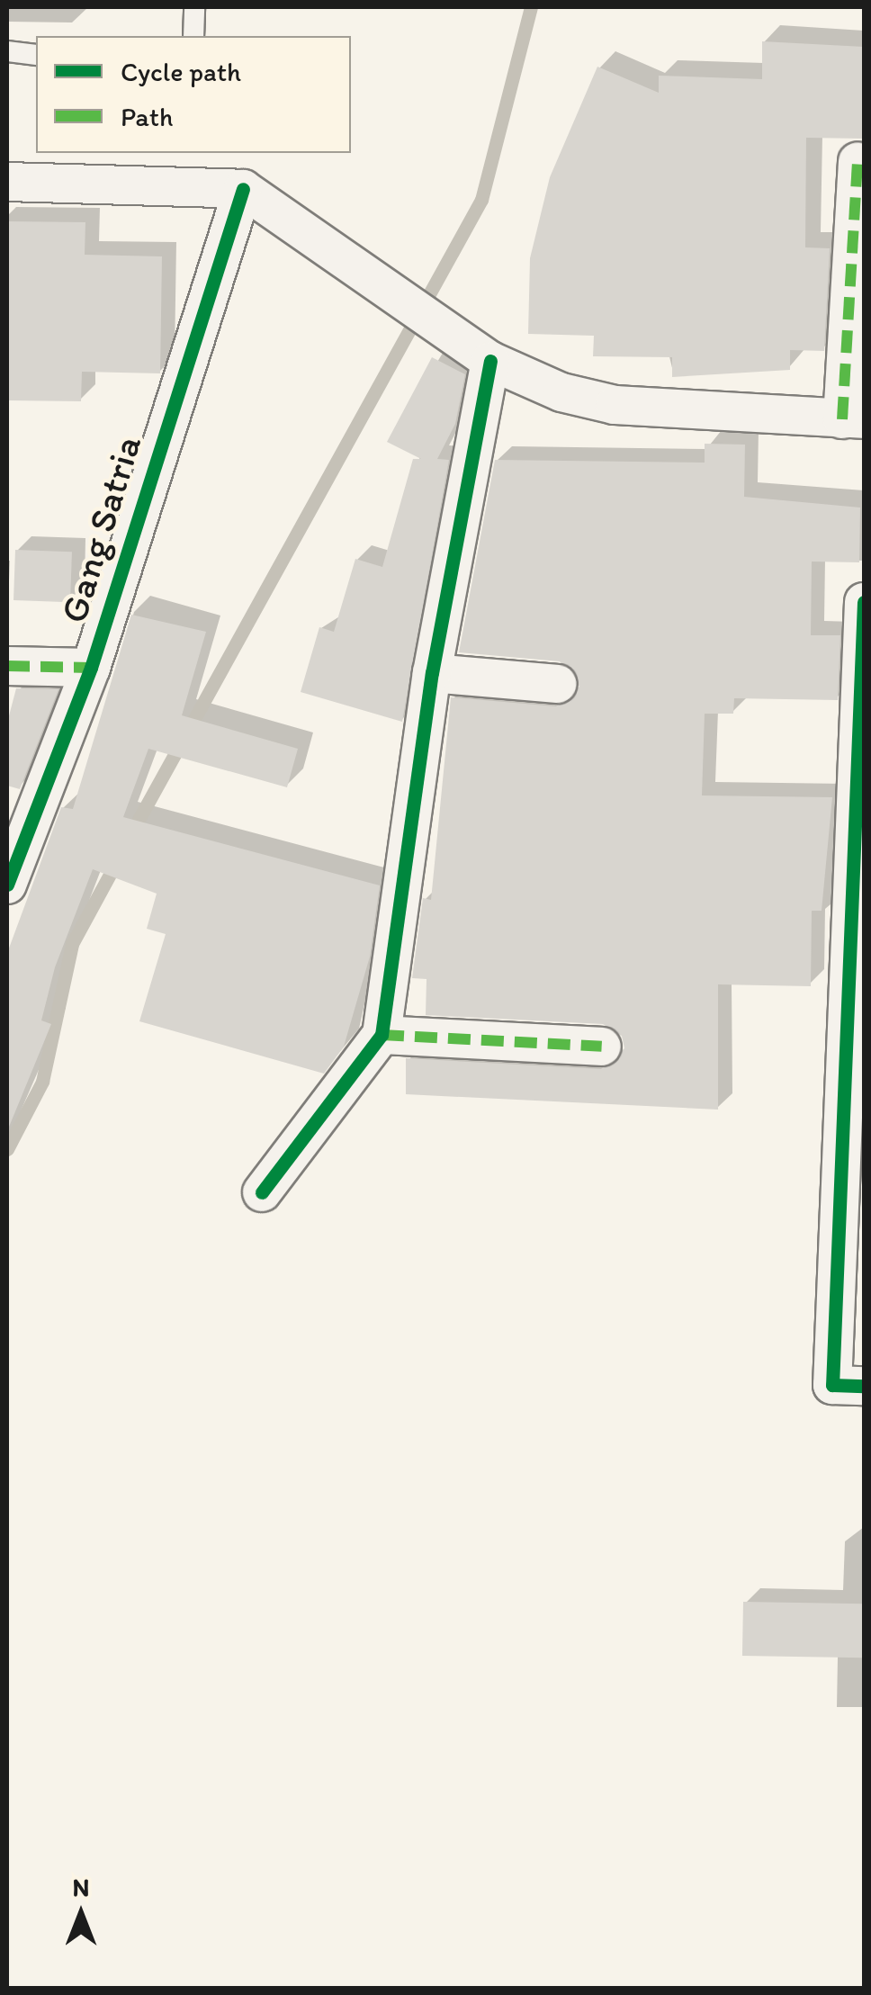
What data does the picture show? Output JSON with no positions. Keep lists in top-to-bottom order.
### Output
{
  "streets": {
    "street": ["Gang Satria"]
  },
  "legend": ["Cycle path", "Path"],
  "north": "top"
}
